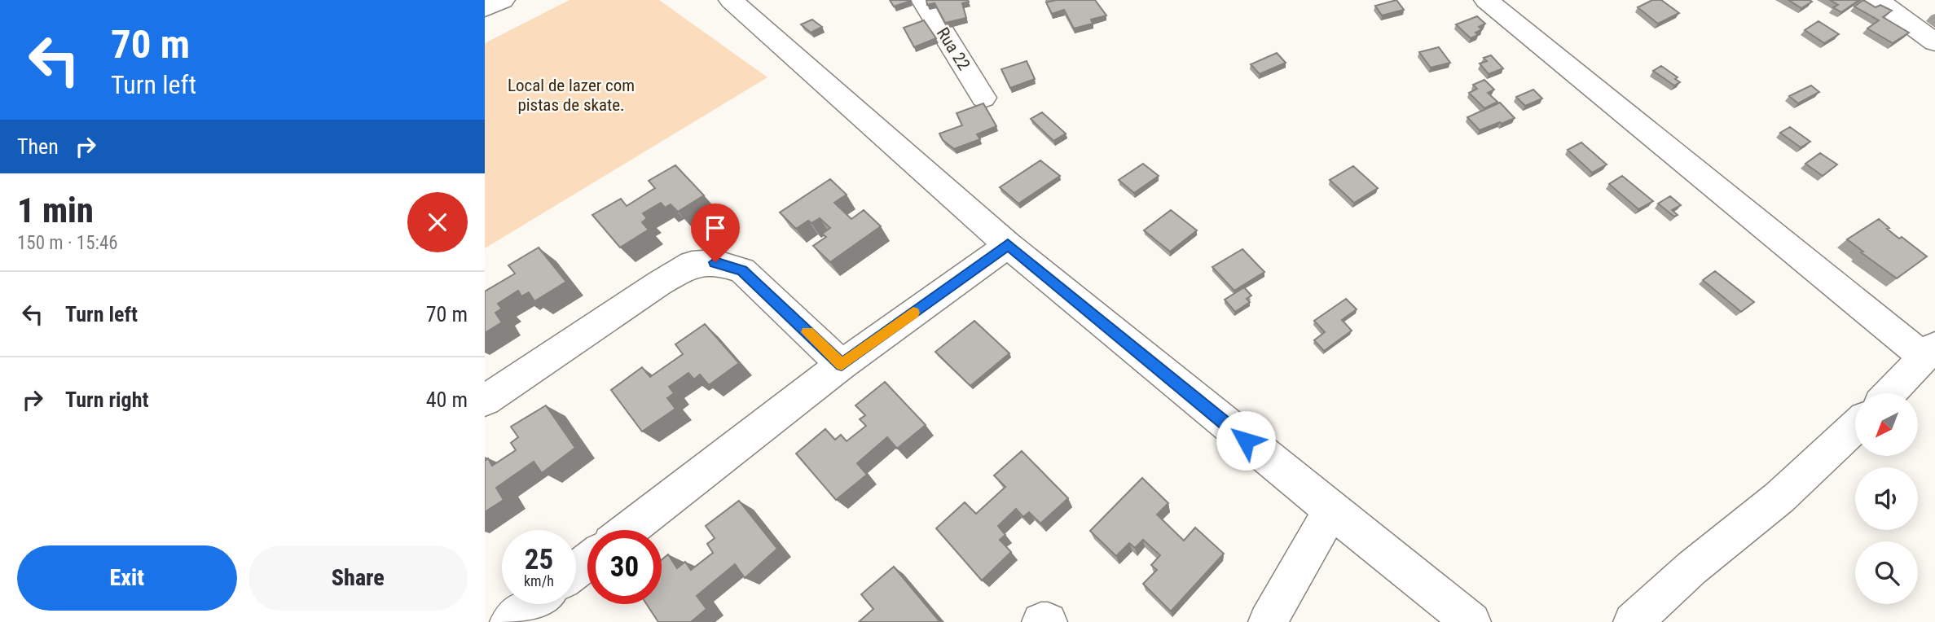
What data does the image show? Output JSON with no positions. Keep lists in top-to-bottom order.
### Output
{
  "streets": {
    "street": ["Rua 22"]
  },
  "parks": ["Local de lazer com pistas de skate."],
  "north": "bottom left",
  "page": {
    "turn": ["70 m", "Turn left"],
    "then": "Then",
    "heading": ["1 min", "150 m · 15:46"],
    "list": [
      {
        "name": "Turn left",
        "value": "70 m"
      },
      {
        "name": "Turn right",
        "value": "40 m"
      }
    ],
    "speed": "25 km/h",
    "limit": "30",
    "buttons": ["Exit", "Share"]
  }
}
